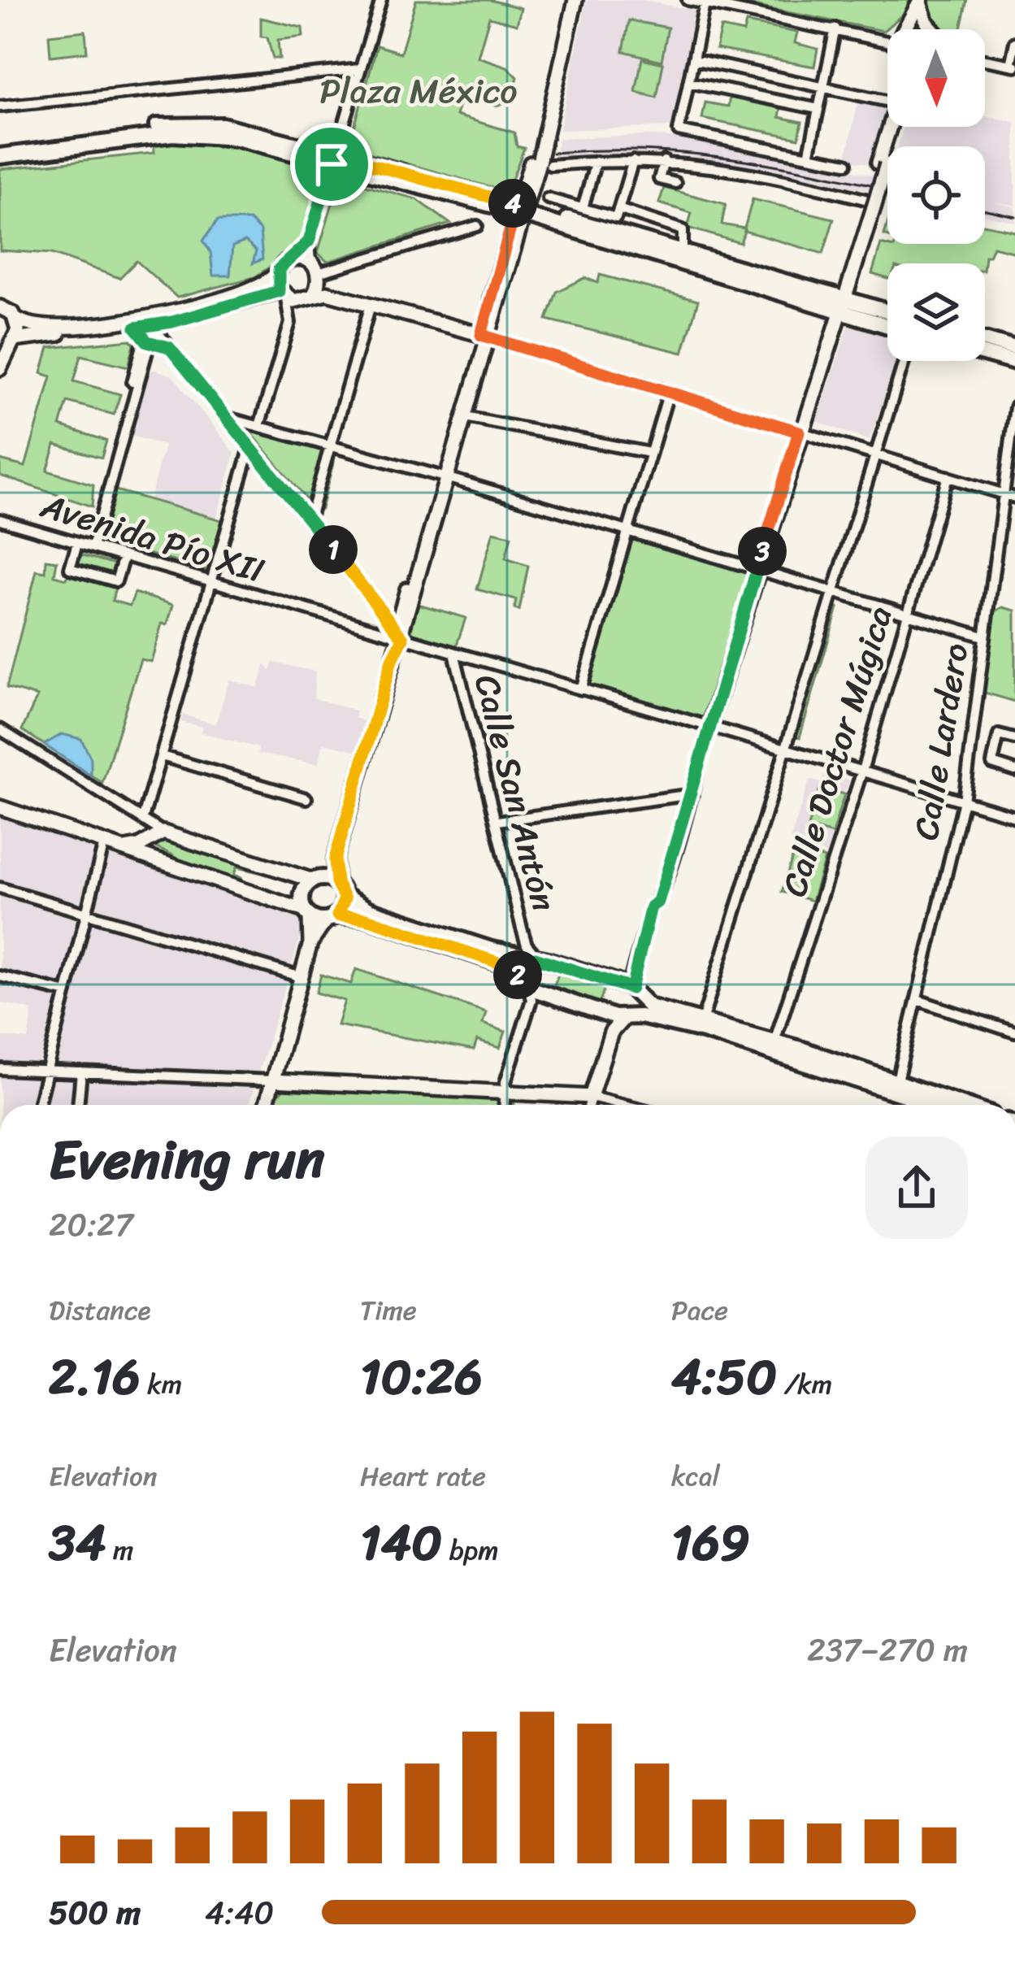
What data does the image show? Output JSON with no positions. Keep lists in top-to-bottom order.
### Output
{
  "streets": {
    "street": [
      "Avenida Pío XII",
      "Calle Lardero",
      "Calle Doctor Múgica",
      "Calle San Antón"
    ]
  },
  "crossings": [
    ["Avenida Pío XII", "Calle Lardero"],
    ["Avenida Pío XII", "Calle Doctor Múgica"],
    ["Avenida Pío XII", "Calle San Antón"]
  ],
  "parks": ["Plaza México"],
  "north": "bottom",
  "page": {
    "pins": [
      "4",
      "1",
      "3",
      "2"
    ],
    "heading": ["Evening run", "20:27"],
    "stats": [
      ["Distance", "2.16 km"],
      ["Time", "10:26"],
      ["Pace", "4:50 /km"],
      ["Elevation", "34 m"],
      ["Heart rate", "140 bpm"],
      ["kcal", "169"]
    ],
    "chart": ["Elevation", "237–270 m"],
    "list": [
      {
        "name": "500 m",
        "note": "4:40"
      }
    ]
  }
}
